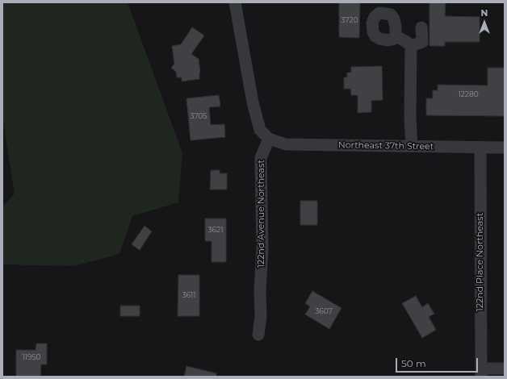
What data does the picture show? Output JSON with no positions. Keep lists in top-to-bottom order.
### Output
{
  "streets": {
    "street": ["Northeast 37th Street", "122nd Avenue Northeast", "122nd Place Northeast"]
  },
  "crossings": [
    ["Northeast 37th Street", "122nd Avenue Northeast"],
    ["Northeast 37th Street", "122nd Place Northeast"]
  ],
  "house_numbers": [
    "3720",
    "12280",
    "3705",
    "3621",
    "3611",
    "3607",
    "11950"
  ],
  "scale_bar": "50 m",
  "north": "top"
}
